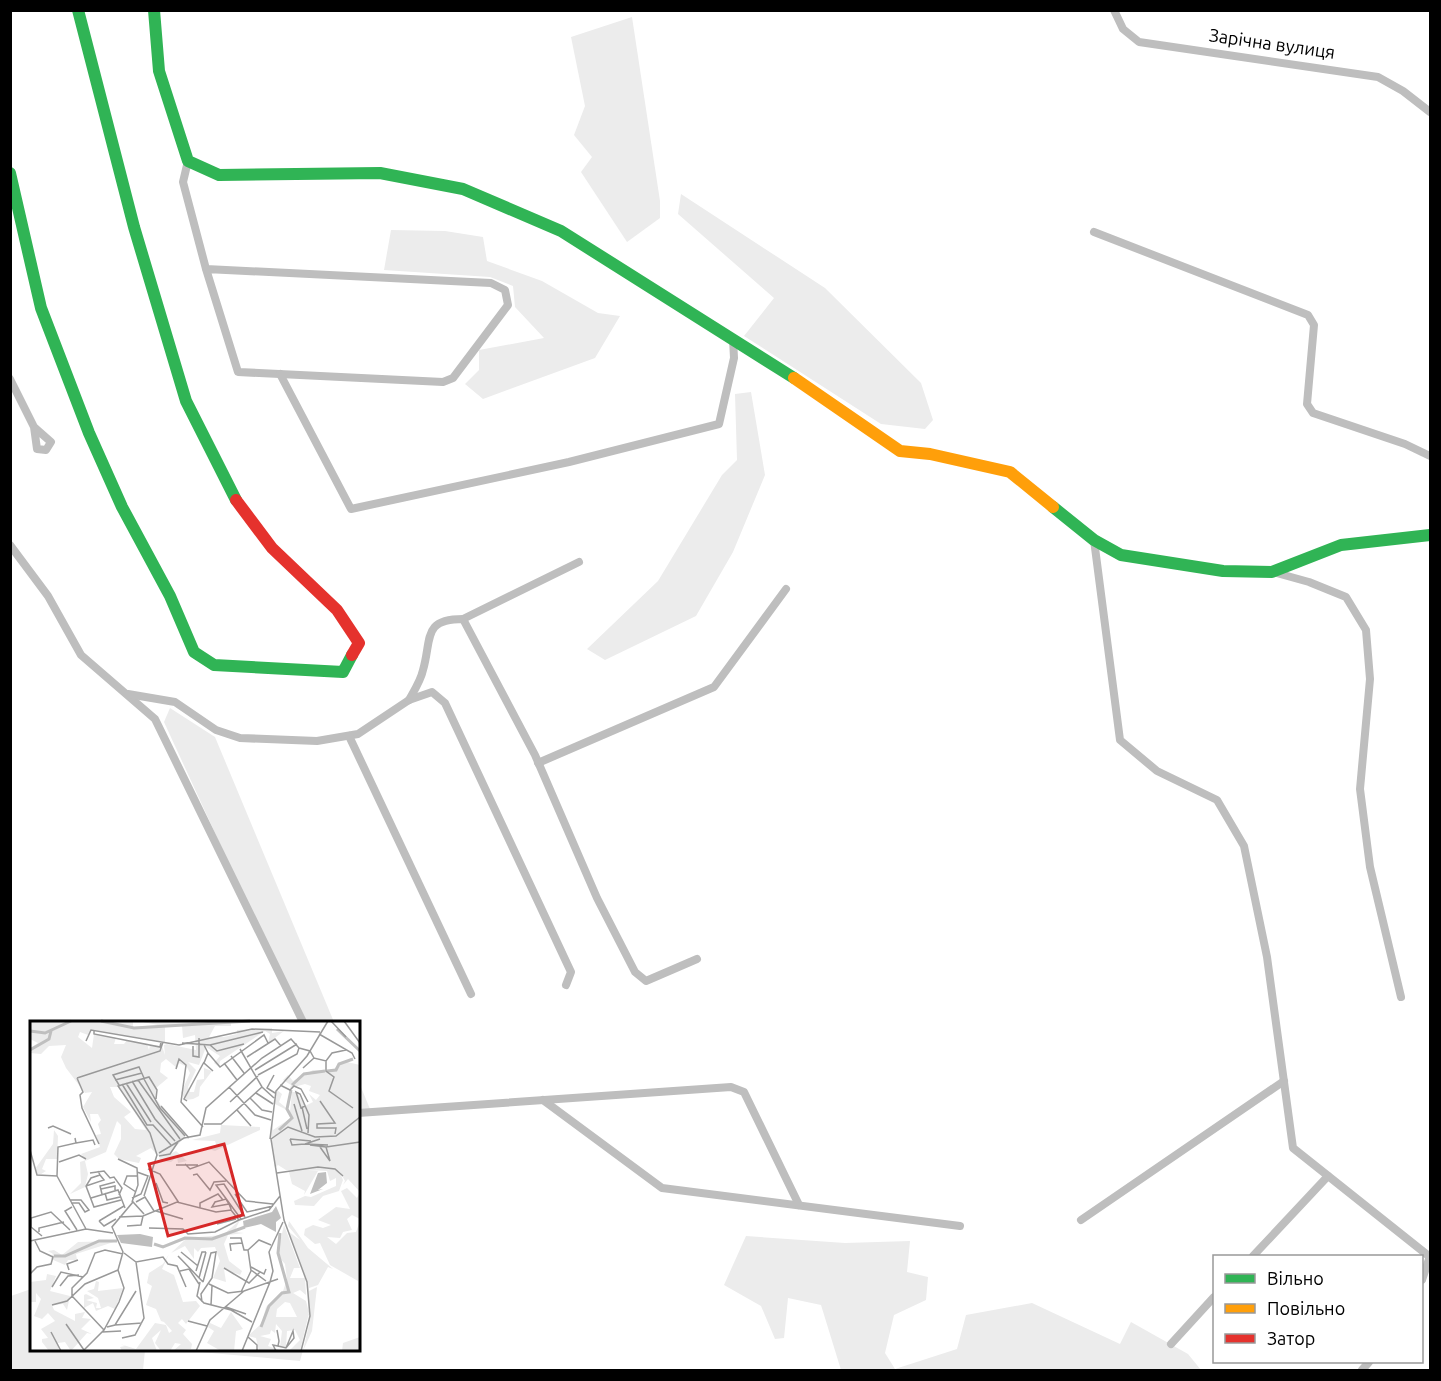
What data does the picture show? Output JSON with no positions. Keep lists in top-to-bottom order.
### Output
{
  "streets": {
    "street": ["Зарічна вулиця"]
  },
  "legend": ["Вільно", "Повільно", "Затор"]
}
